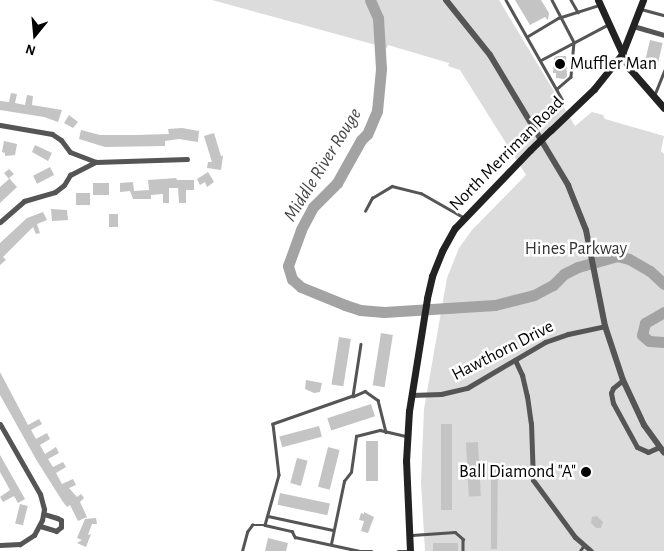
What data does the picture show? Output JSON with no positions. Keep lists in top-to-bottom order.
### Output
{
  "streets": {
    "main road": ["North Merriman Road"],
    "street": ["Hawthorn Drive"]
  },
  "crossings": [
    ["North Merriman Road", "Hawthorn Drive"]
  ],
  "water": ["Middle River Rouge"],
  "parks": ["Hines Parkway"],
  "places": ["Muffler Man", "Ball Diamond \"A\""],
  "north": "bottom"
}
